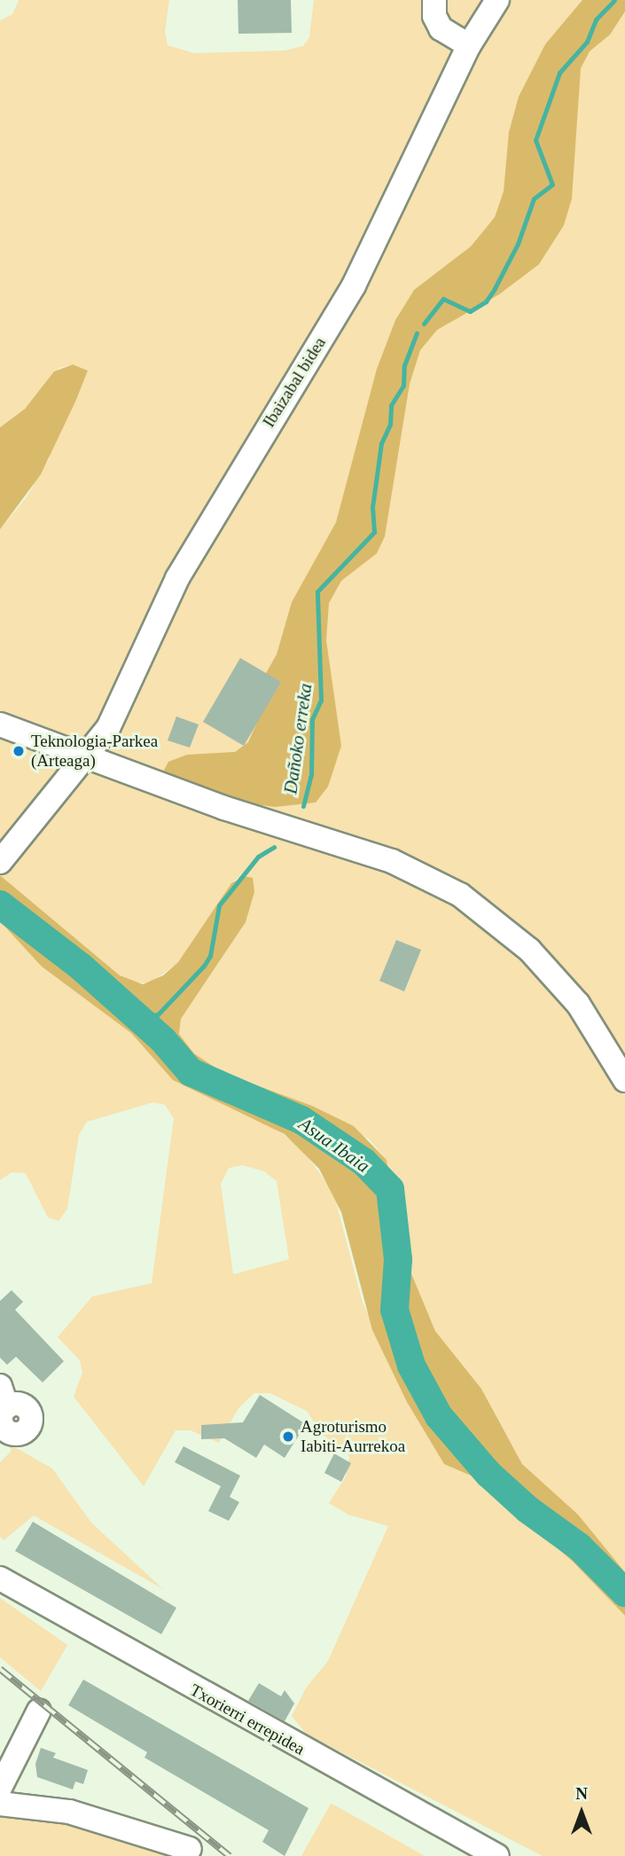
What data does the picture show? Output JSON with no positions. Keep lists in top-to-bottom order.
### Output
{
  "streets": {
    "street": ["Ibaizabal bidea", "Txorierri errepidea"]
  },
  "water": ["Dañoko erreka", "Asua Ibaia"],
  "places": ["Teknologia-Parkea (Arteaga)", "Agroturismo Iabiti-Aurrekoa"],
  "north": "top"
}
